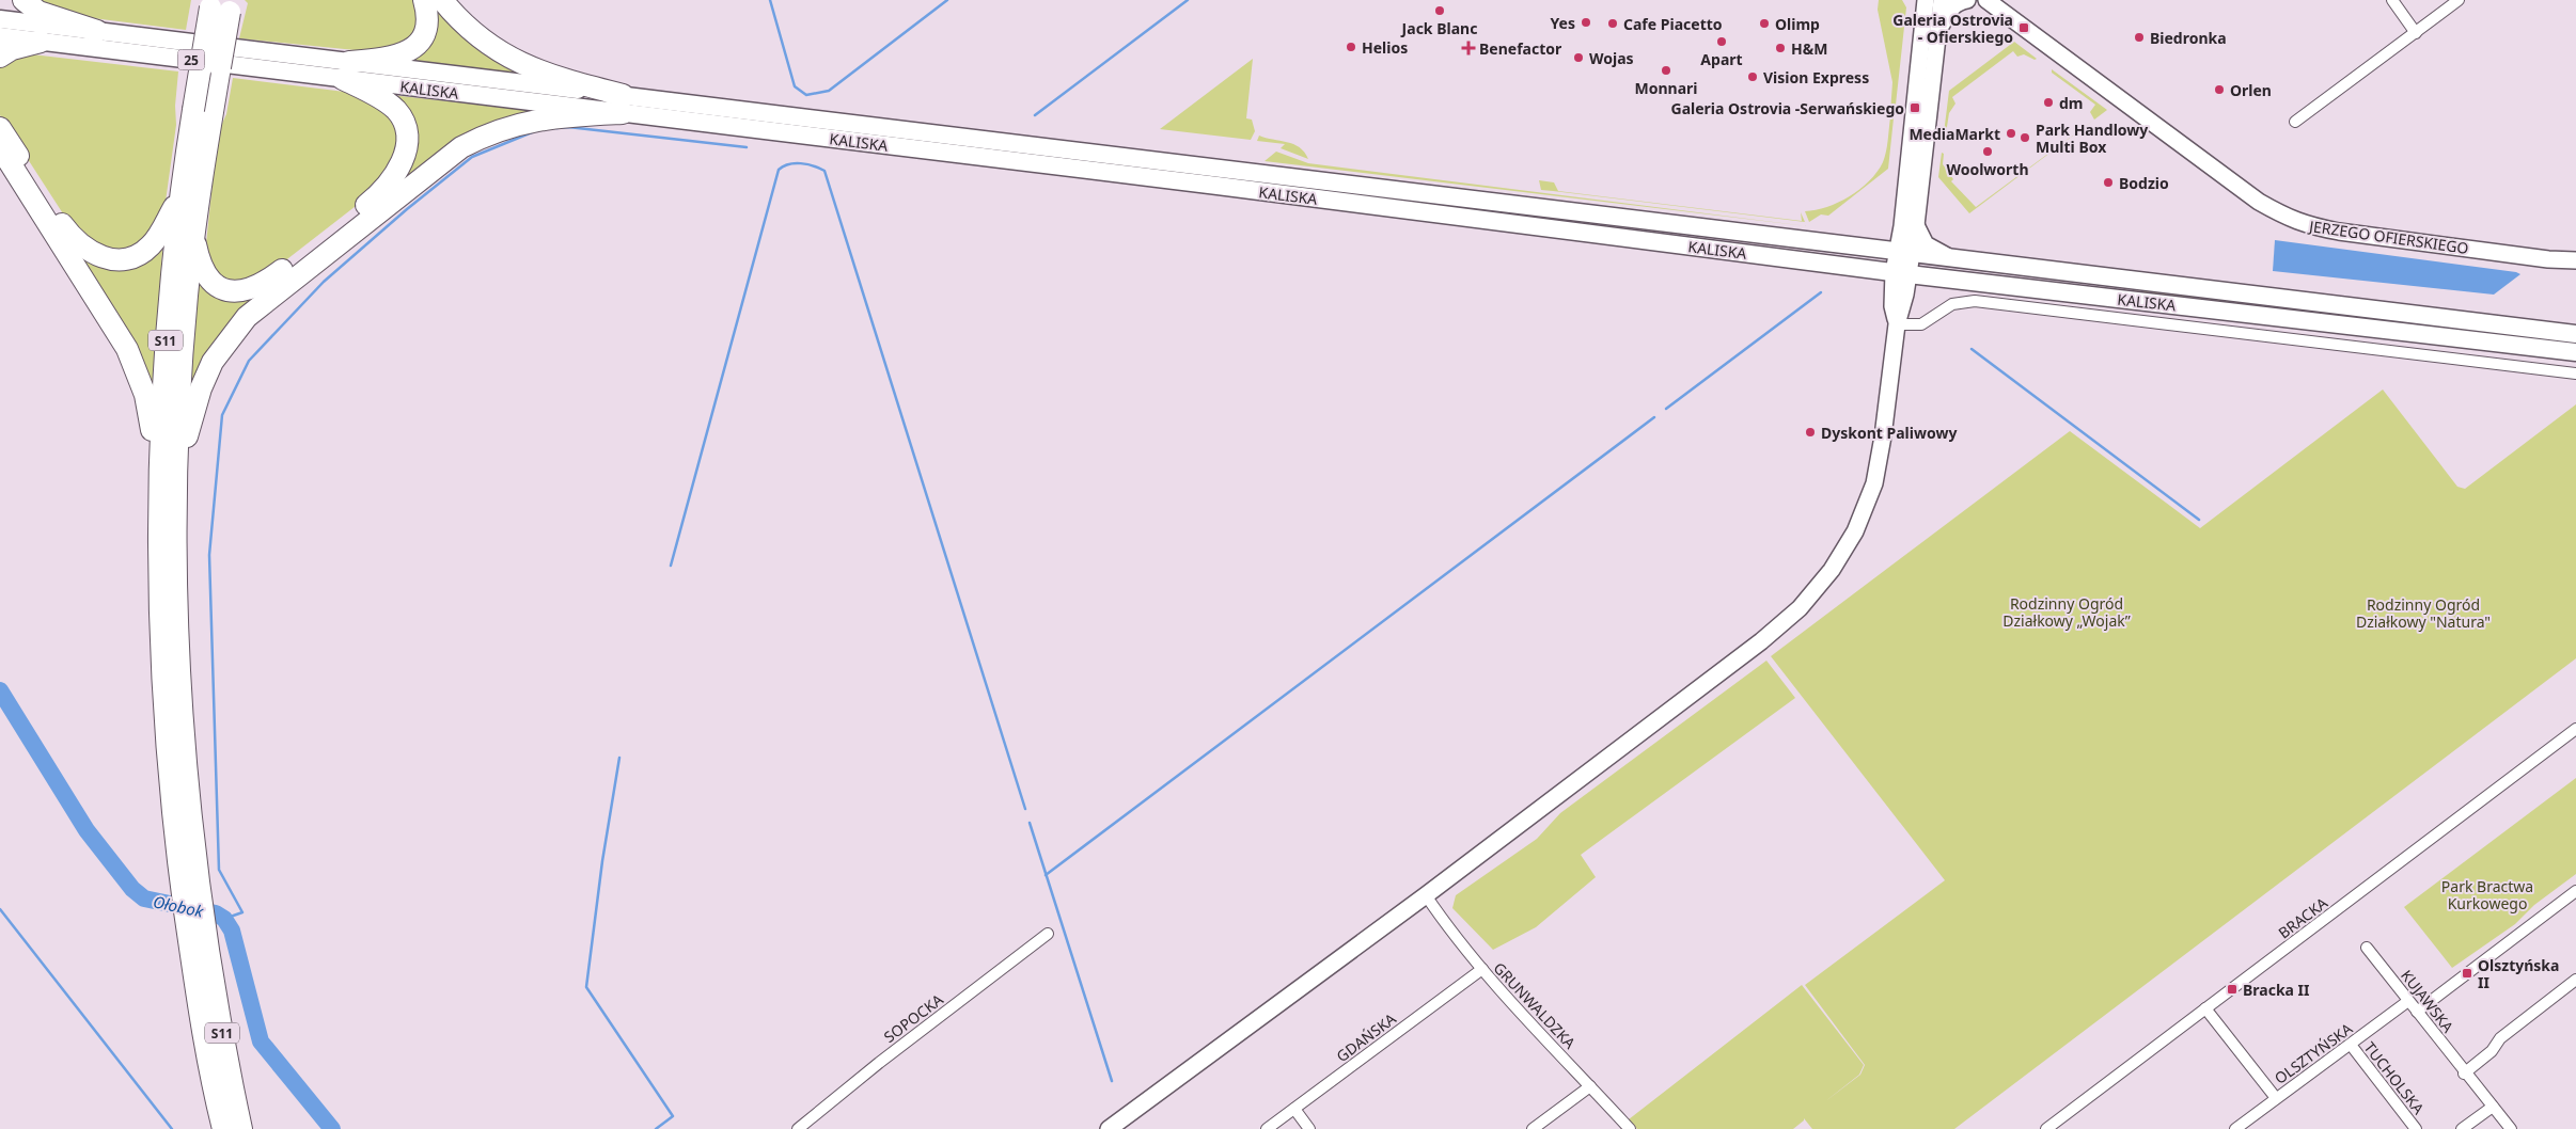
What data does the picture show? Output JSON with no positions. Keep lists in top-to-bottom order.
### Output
{
  "streets": {
    "highway": ["S11"],
    "main road": ["25", "KALISKA"],
    "street": [
      "JERZEGO OFIERSKIEGO",
      "BRACKA",
      "KUJAWSKA",
      "GRUNWALDZKA",
      "SOPOCKA",
      "GDAŃSKA",
      "OLSZTYŃSKA",
      "TUCHOLSKA"
    ]
  },
  "crossings": [
    ["KUJAWSKA", "OLSZTYŃSKA"],
    ["GRUNWALDZKA", "GDAŃSKA"],
    ["OLSZTYŃSKA", "TUCHOLSKA"]
  ],
  "water": ["Ołobok"],
  "parks": ["Rodzinny Ogród Działkowy „Wojak”", "Rodzinny Ogród Działkowy \"Natura\"", "Park Bractwa Kurkowego"],
  "places": {
    "other": [
      "Jack Blanc",
      "Yes",
      "Cafe Piacetto",
      "Olimp",
      "Biedronka",
      "Apart",
      "Helios",
      "H&M",
      "Wojas",
      "Monnari",
      "Vision Express",
      "Orlen",
      "dm",
      "MediaMarkt",
      "Park Handlowy Multi Box",
      "Woolworth",
      "Bodzio",
      "Dyskont Paliwowy"
    ],
    "transit": [
      "Galeria Ostrovia - Ofierskiego",
      "Galeria Ostrovia -Serwańskiego",
      "Olsztyńska II",
      "Bracka II"
    ],
    "health": ["Benefactor"]
  }
}
